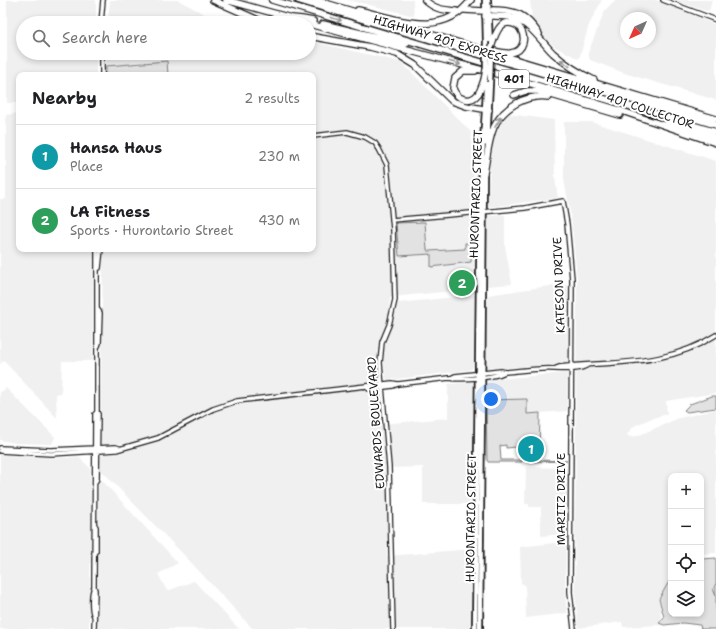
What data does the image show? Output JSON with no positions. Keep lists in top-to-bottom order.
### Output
{
  "streets": {
    "highway": ["HIGHWAY 401 EXPRESS", "401", "HIGHWAY 401 COLLECTOR"],
    "main road": [
      "HURONTARIO STREET",
      "KATESON DRIVE",
      "EDWARDS BOULEVARD",
      "MARITZ DRIVE"
    ]
  },
  "crossings": [
    ["HURONTARIO STREET", "KATESON DRIVE"],
    ["KATESON DRIVE", "MARITZ DRIVE"]
  ],
  "north": "bottom left",
  "page": {
    "search": "Search here",
    "heading": ["Nearby", "2 results"],
    "list": [
      {
        "mark": "1",
        "name": "Hansa Haus",
        "note": "Place",
        "value": "230 m"
      },
      {
        "mark": "2",
        "name": "LA Fitness",
        "note": "Sports · Hurontario Street",
        "value": "430 m"
      }
    ],
    "pins": ["2", "1"],
    "map_buttons": ["+", "−"]
  }
}
